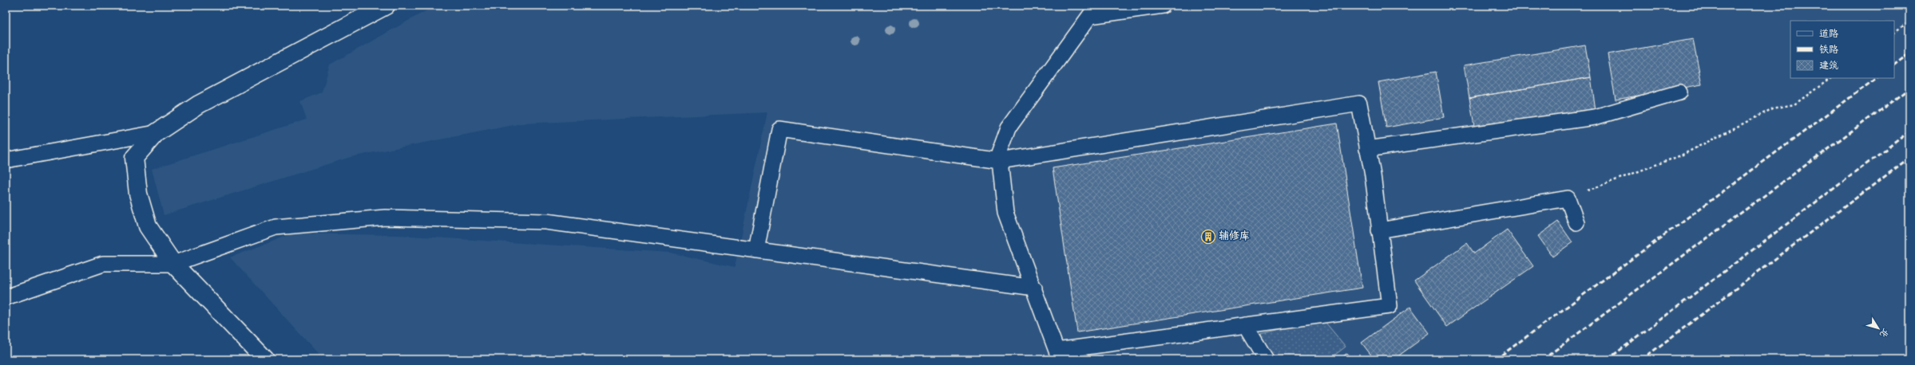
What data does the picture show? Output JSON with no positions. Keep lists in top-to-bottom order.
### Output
{
  "places": {
    "building": ["辅修库"]
  },
  "legend": ["道路", "铁路", "建筑"],
  "north": "bottom right"
}
